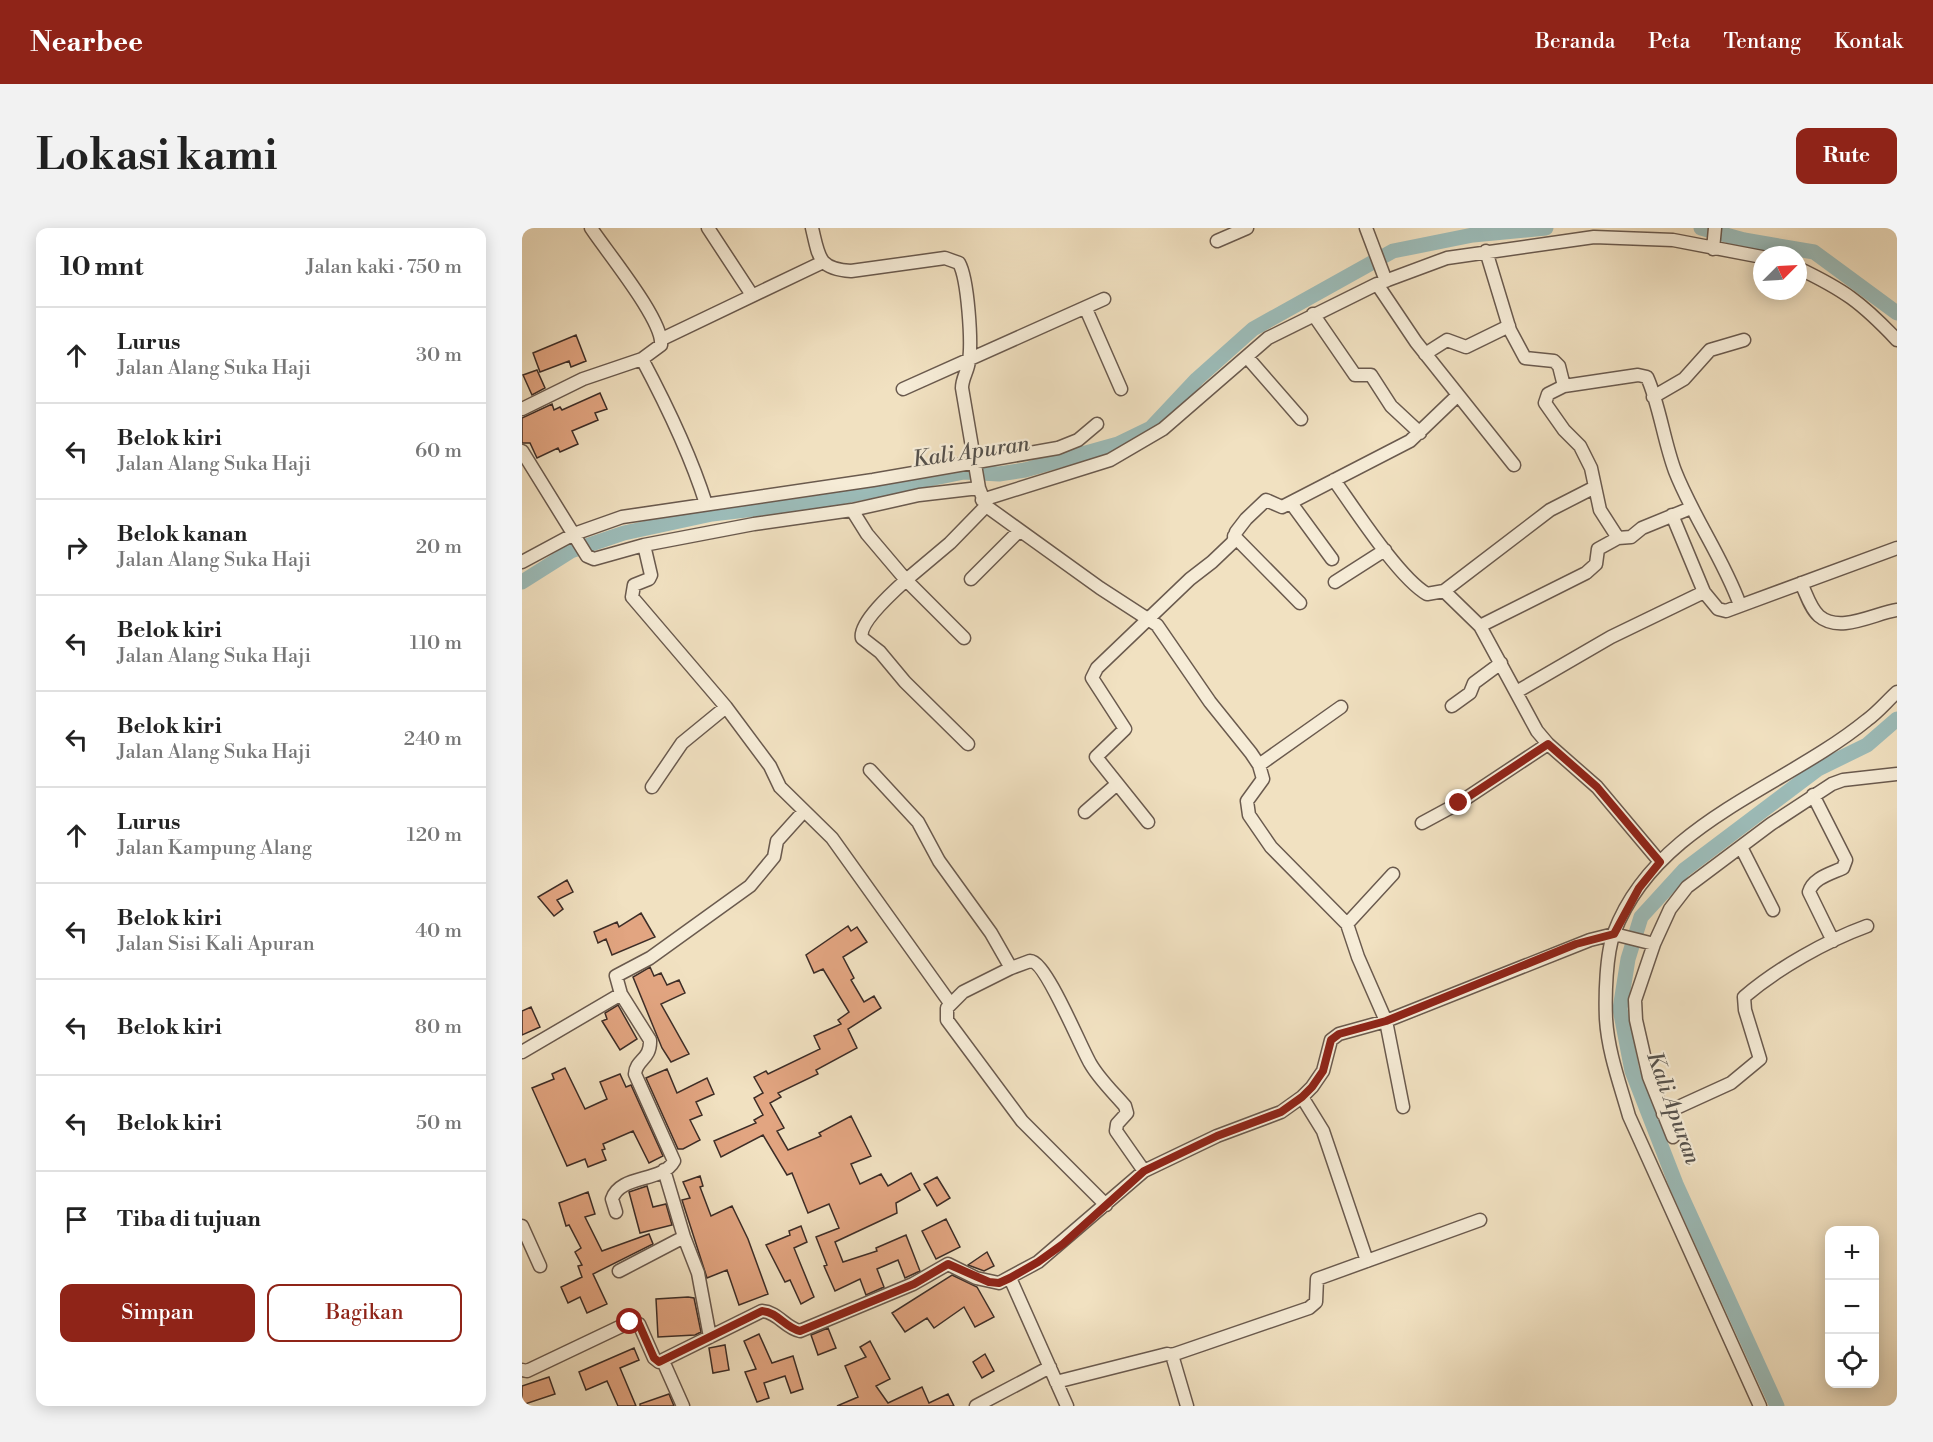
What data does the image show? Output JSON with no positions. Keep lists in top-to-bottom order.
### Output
{
  "water": ["Kali Apuran"],
  "north": "top right",
  "page": {
    "header": "Nearbee",
    "nav": [
      "Beranda",
      "Peta",
      "Tentang",
      "Kontak"
    ],
    "buttons": [
      "Rute",
      ["Simpan", "Bagikan"]
    ],
    "title": "Lokasi kami",
    "heading": ["10 mnt", "Jalan kaki · 750 m"],
    "list": [
      ["Lurus", "Jalan Alang Suka Haji", "30 m"],
      ["Belok kiri", "Jalan Alang Suka Haji", "60 m"],
      ["Belok kanan", "Jalan Alang Suka Haji", "20 m"],
      ["Belok kiri", "Jalan Alang Suka Haji", "110 m"],
      ["Belok kiri", "Jalan Alang Suka Haji", "240 m"],
      ["Lurus", "Jalan Kampung Alang", "120 m"],
      ["Belok kiri", "Jalan Sisi Kali Apuran", "40 m"],
      ["Belok kiri", "80 m"],
      ["Belok kiri", "50 m"],
      "Tiba di tujuan"
    ],
    "map_buttons": ["+", "−"]
  }
}
